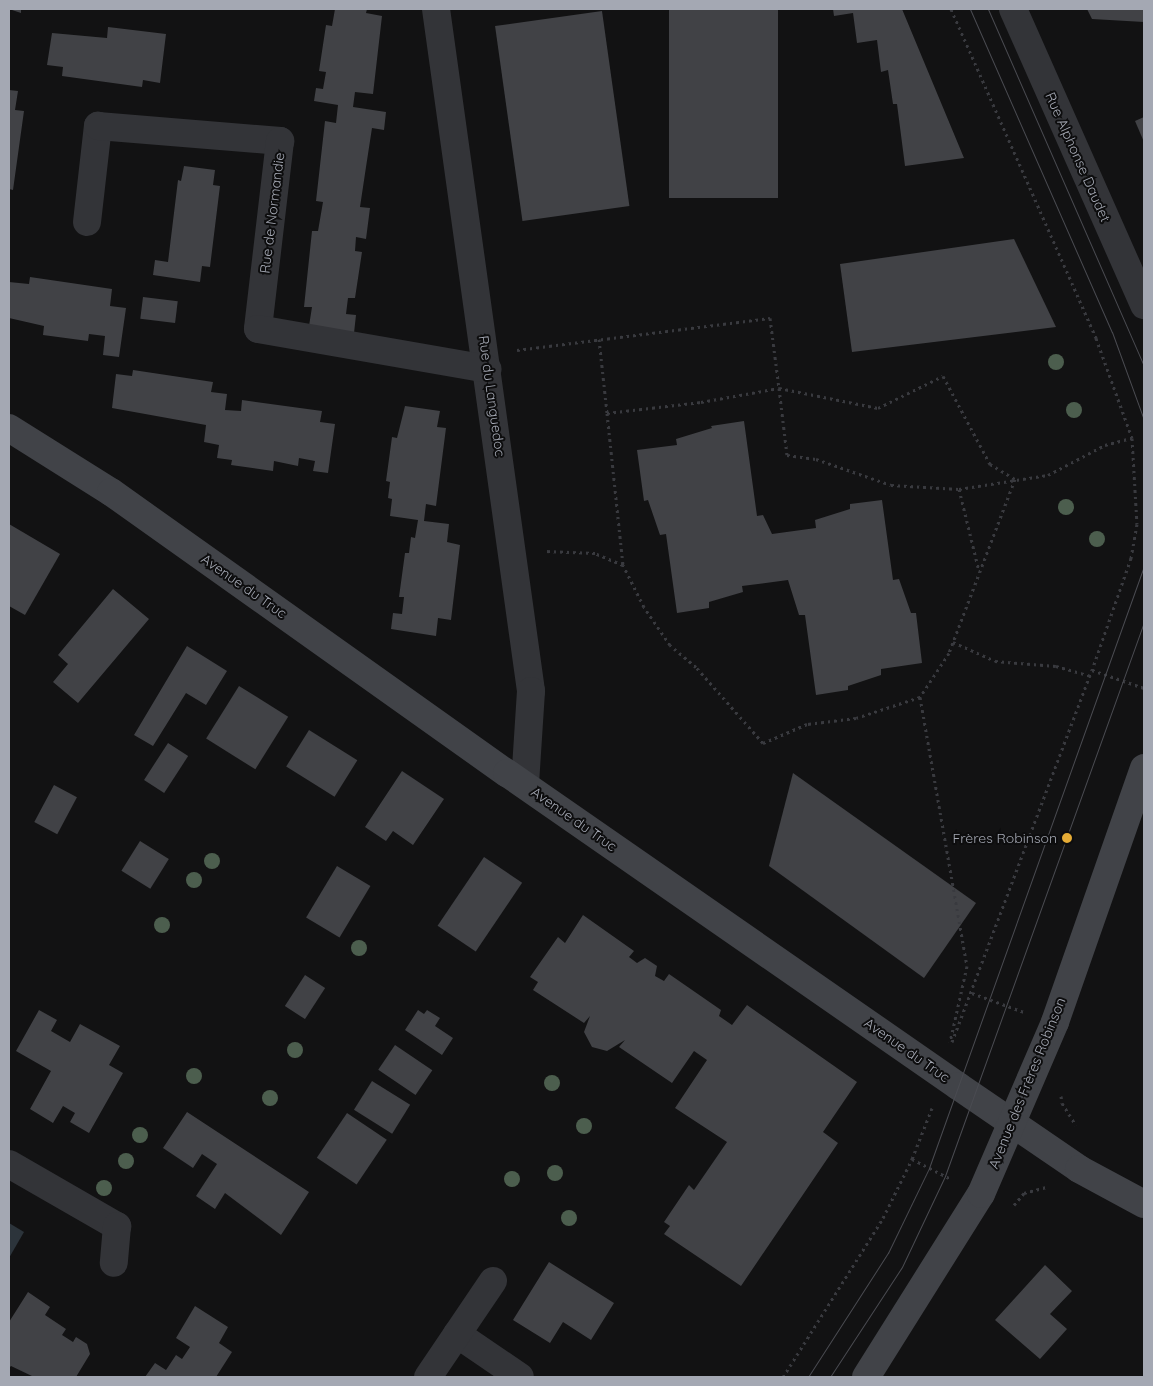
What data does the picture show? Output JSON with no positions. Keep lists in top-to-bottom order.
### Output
{
  "streets": {
    "street": [
      "Rue Alphonse Daudet",
      "Rue de Normandie",
      "Rue du Languedoc",
      "Avenue du Truc",
      "Avenue des Frères Robinson"
    ]
  },
  "crossings": [
    ["Rue de Normandie", "Rue du Languedoc"],
    ["Rue du Languedoc", "Avenue du Truc"],
    ["Avenue du Truc", "Avenue des Frères Robinson"]
  ],
  "places": ["Frères Robinson"]
}
